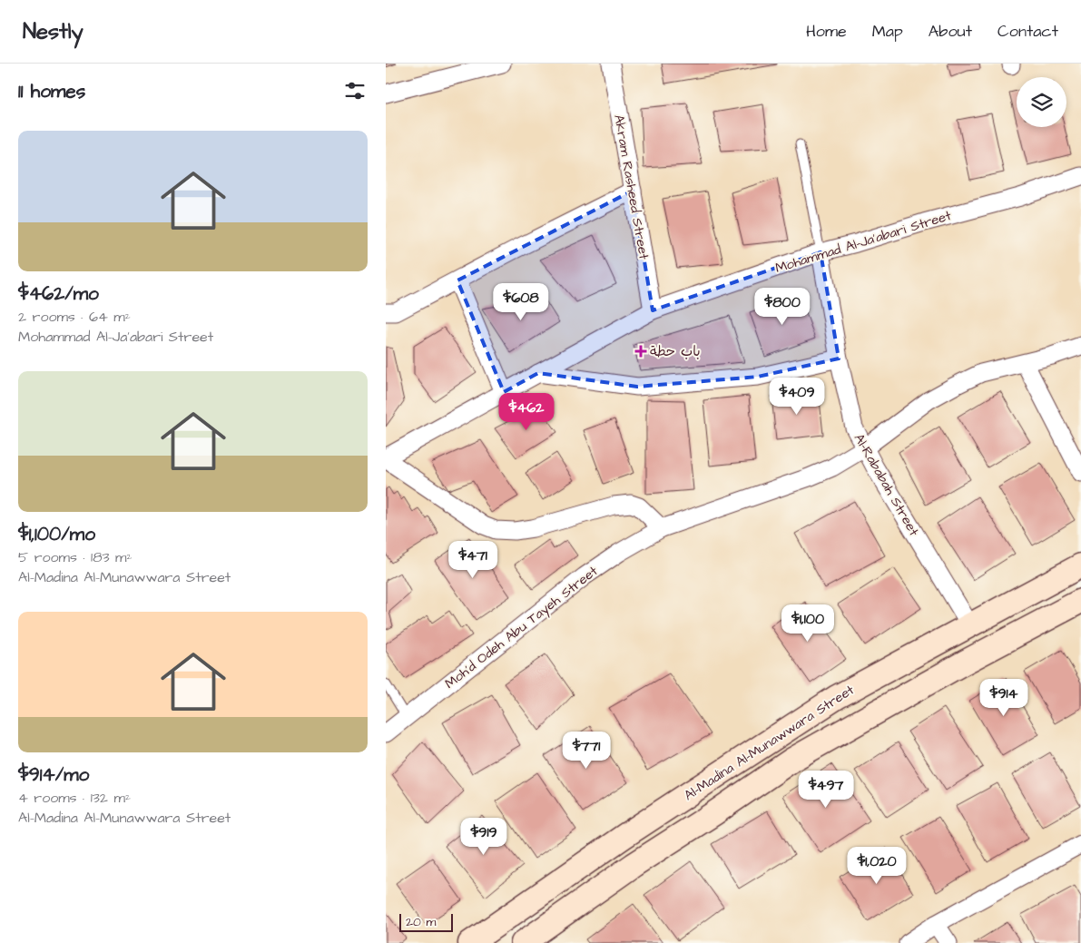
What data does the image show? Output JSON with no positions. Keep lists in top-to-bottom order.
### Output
{
  "streets": {
    "main road": ["Al-Madina Al-Munawwara Street"],
    "street": [
      "Akram Rasheed Street",
      "Mohammad Al-Ja'abari Street",
      "Al-Rababah Street",
      "Moh'd Odeh Abu Tayeh Street"
    ]
  },
  "crossings": [
    ["Akram Rasheed Street", "Mohammad Al-Ja'abari Street"],
    ["Mohammad Al-Ja'abari Street", "Al-Rababah Street"],
    ["Al-Rababah Street", "Moh'd Odeh Abu Tayeh Street"],
    ["Al-Rababah Street", "Al-Madina Al-Munawwara Street"]
  ],
  "places": {
    "health": ["باب حطة"]
  },
  "scale_bar": "20 m",
  "page": {
    "header": "Nestly",
    "nav": [
      "Home",
      "Map",
      "About",
      "Contact"
    ],
    "heading": "11 homes",
    "list": [
      {
        "name": "$462/mo",
        "note": "2 rooms · 64 m² · Mohammad Al-Ja'abari Street"
      },
      {
        "name": "$1,100/mo",
        "note": "5 rooms · 183 m² · Al-Madina Al-Munawwara Street"
      },
      {
        "name": "$914/mo",
        "note": "4 rooms · 132 m² · Al-Madina Al-Munawwara Street"
      }
    ],
    "price": [
      "$608",
      "$800",
      "$409",
      "$462",
      "$471",
      "$1,100",
      "$914",
      "$771",
      "$497",
      "$919",
      "$1,020"
    ],
    "scale": "20 m"
  }
}
